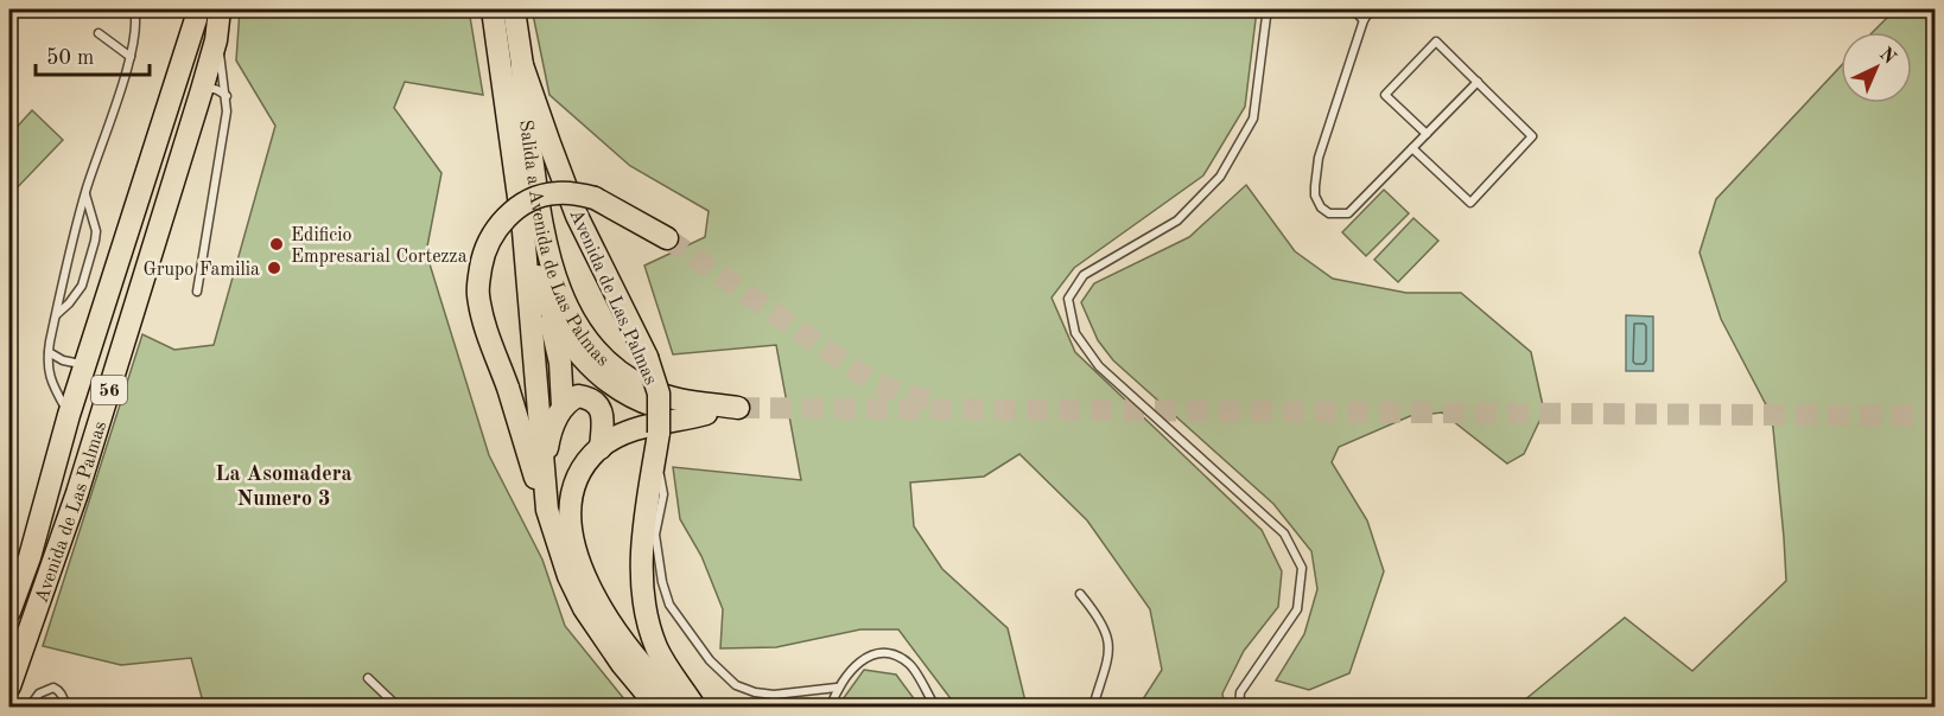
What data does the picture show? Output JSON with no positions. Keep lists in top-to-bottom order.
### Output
{
  "streets": {
    "main road": ["Salida a Avenida de Las Palmas", "Avenida de Las Palmas", "56"]
  },
  "crossings": [
    ["Salida a Avenida de Las Palmas", "Avenida de Las Palmas"]
  ],
  "districts": ["La Asomadera Numero 3"],
  "places": ["Edificio Empresarial Cortezza", "Grupo Familia"],
  "scale_bar": "50 m",
  "north": "top right"
}
